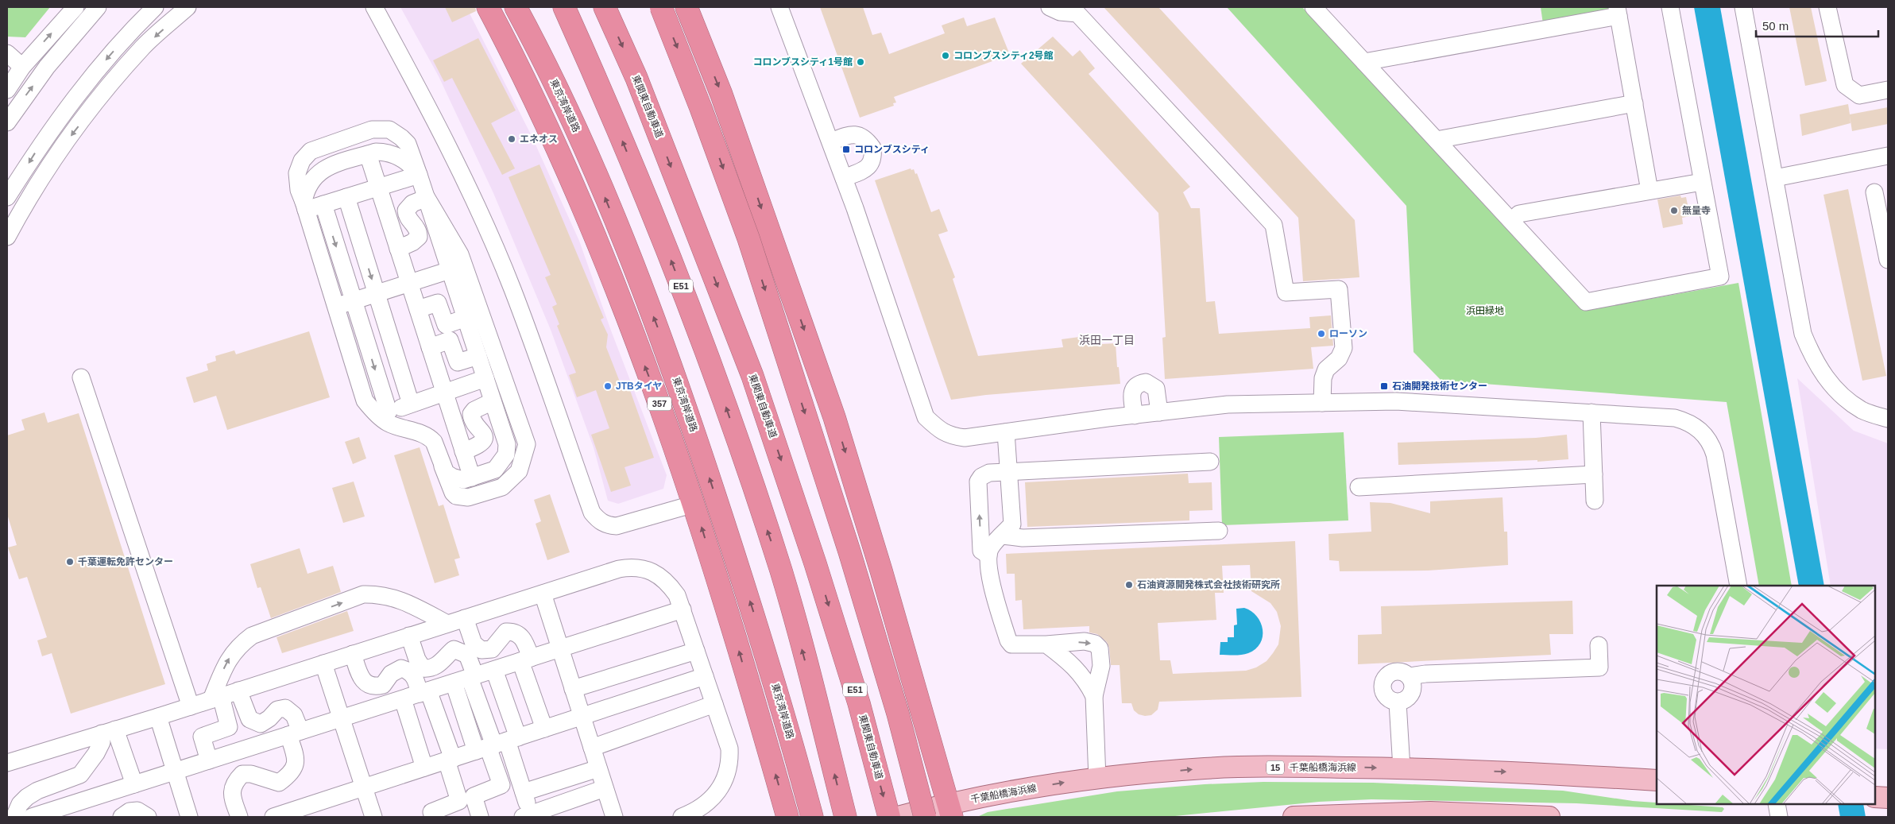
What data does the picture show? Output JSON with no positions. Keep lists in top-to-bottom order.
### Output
{
  "streets": {
    "highway": [
      "東京湾岸道路",
      "東関東自動車道",
      "E51",
      "357"
    ],
    "main road": ["15", "千葉船橋海浜線"]
  },
  "districts": ["浜田一丁目"],
  "parks": ["浜田緑地"],
  "places": {
    "other": [
      "コロンブスシティ2号館",
      "コロンブスシティ1号館",
      "エネオス",
      "無量寺",
      "ローソン",
      "JTBタイヤ",
      "千葉運転免許センター",
      "石油資源開発株式会社技術研究所"
    ],
    "transit": ["コロンブスシティ", "石油開発技術センター"]
  },
  "scale_bar": "50 m"
}
